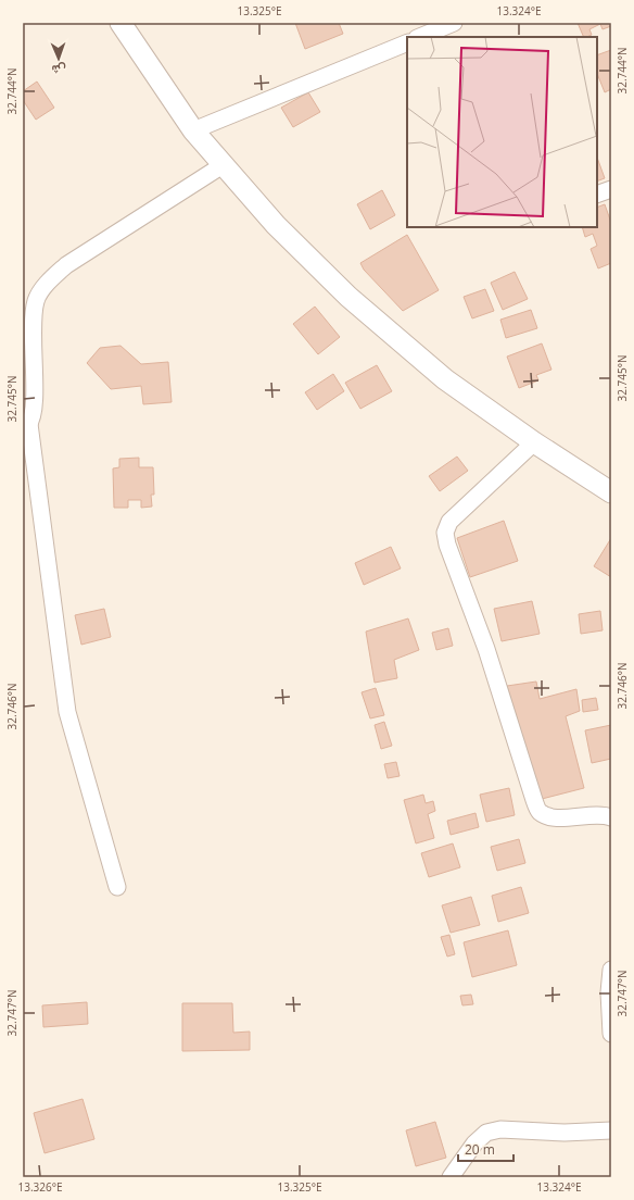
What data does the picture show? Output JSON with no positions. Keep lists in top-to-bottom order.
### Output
{
  "scale_bar": "20 m",
  "north": "bottom",
  "coordinates": [
    "13.325°E",
    "13.324°E",
    "32.744°N",
    "32.745°N",
    "32.746°N",
    "32.747°N",
    "13.326°E"
  ]
}
